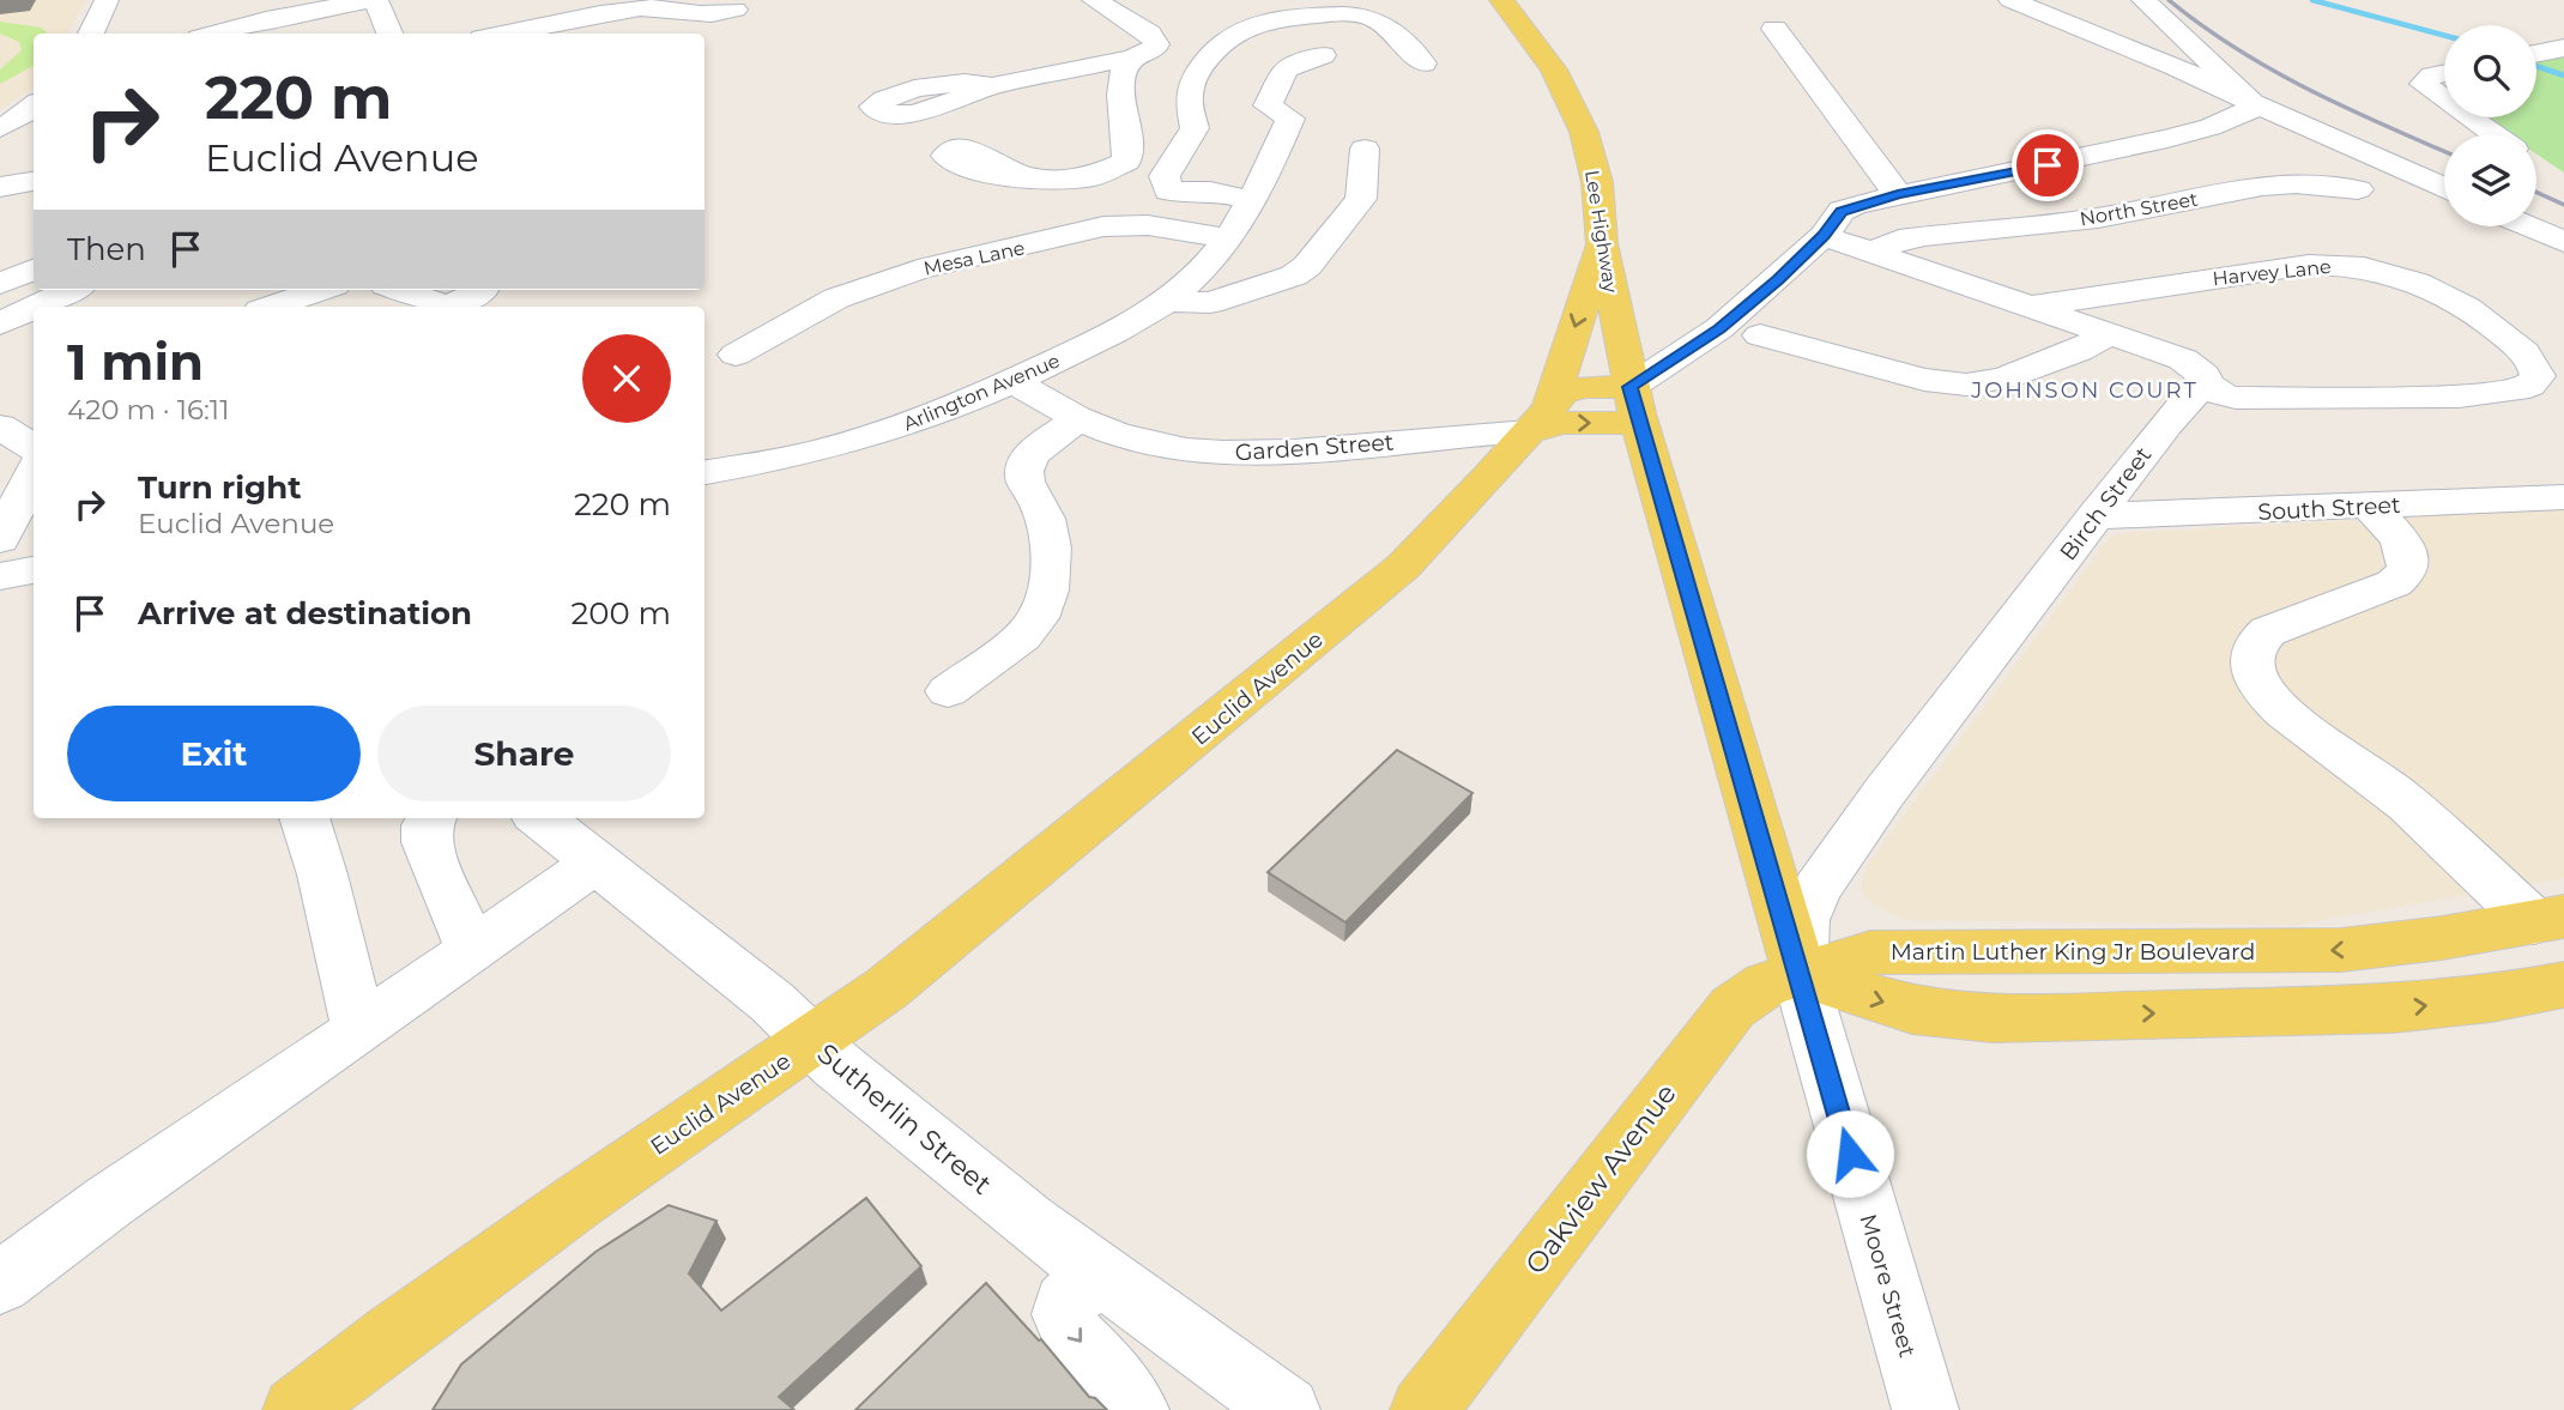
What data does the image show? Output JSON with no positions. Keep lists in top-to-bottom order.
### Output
{
  "streets": {
    "main road": [
      "Lee Highway",
      "Euclid Avenue",
      "Martin Luther King Jr Boulevard",
      "Oakview Avenue",
      "Moore Street"
    ],
    "street": [
      "North Street",
      "Mesa Lane",
      "Harvey Lane",
      "Arlington Avenue",
      "Garden Street",
      "Birch Street",
      "South Street",
      "Sutherlin Street"
    ]
  },
  "crossings": [
    ["Lee Highway", "Moore Street"],
    ["Mesa Lane", "Arlington Avenue"],
    ["Harvey Lane", "Birch Street"],
    ["Arlington Avenue", "Garden Street"],
    ["Garden Street", "Euclid Avenue"],
    ["Birch Street", "South Street"],
    ["Birch Street", "Martin Luther King Jr Boulevard"],
    ["Birch Street", "Oakview Avenue"],
    ["Birch Street", "Moore Street"],
    ["Euclid Avenue", "Sutherlin Street"],
    ["Martin Luther King Jr Boulevard", "Oakview Avenue"],
    ["Martin Luther King Jr Boulevard", "Moore Street"],
    ["Oakview Avenue", "Moore Street"]
  ],
  "districts": ["JOHNSON COURT"],
  "page": {
    "turn": ["220 m", "Euclid Avenue"],
    "then": "Then",
    "heading": ["1 min", "420 m · 16:11"],
    "list": [
      {
        "name": "Turn right",
        "note": "Euclid Avenue",
        "value": "220 m"
      },
      {
        "name": "Arrive at destination",
        "value": "200 m"
      }
    ],
    "buttons": ["Exit", "Share"]
  }
}
